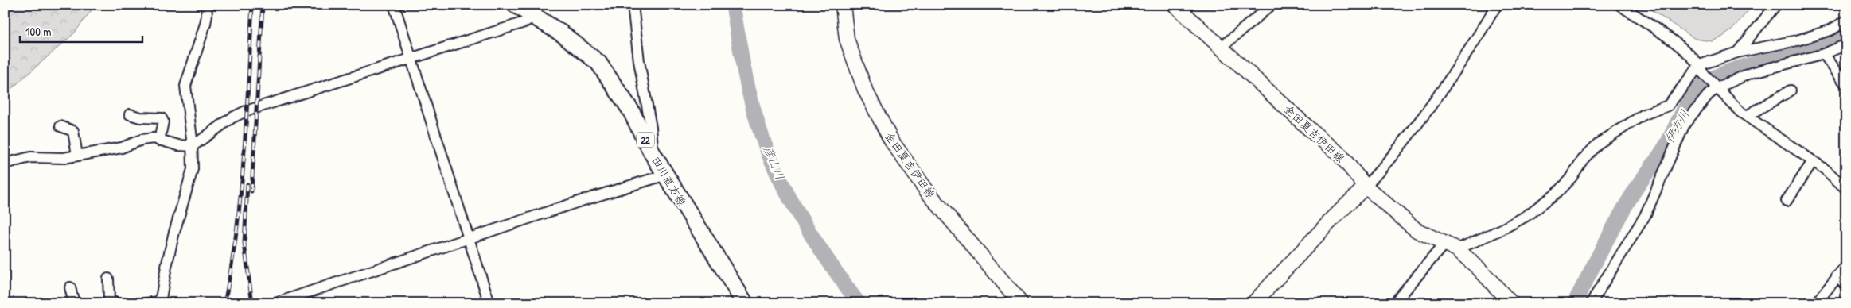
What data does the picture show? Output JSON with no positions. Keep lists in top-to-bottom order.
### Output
{
  "streets": {
    "main road": ["金田夏吉伊田線", "22", "田川直方線"]
  },
  "water": ["伊方川", "彦山川"],
  "scale_bar": "100 m"
}
